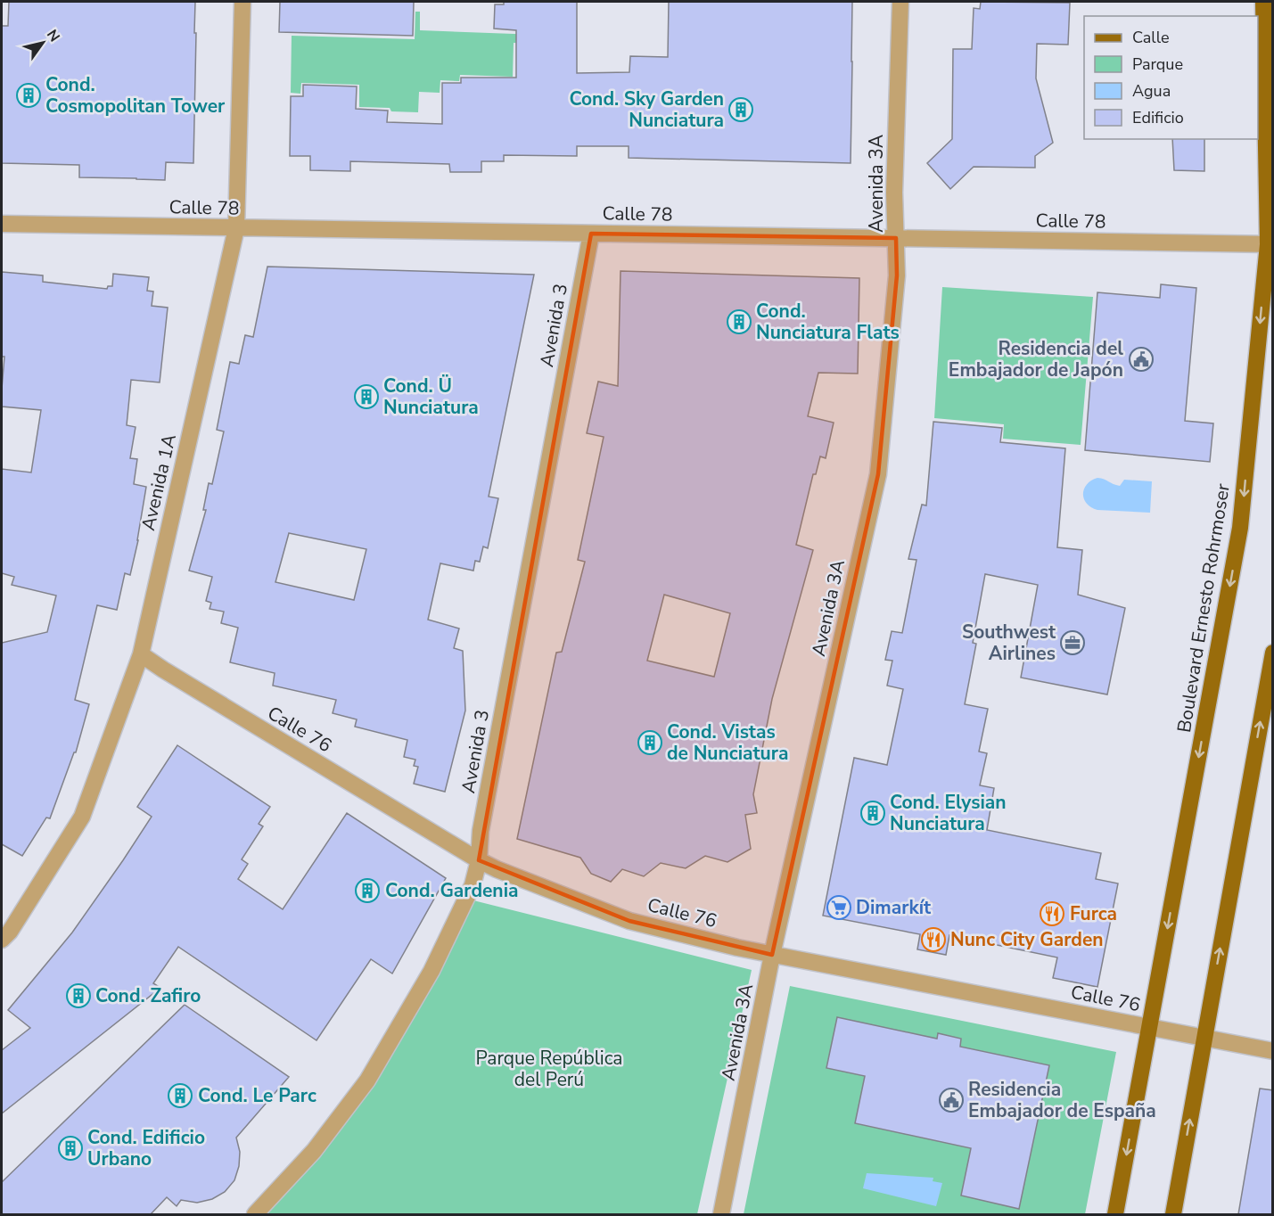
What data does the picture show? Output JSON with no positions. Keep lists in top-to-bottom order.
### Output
{
  "streets": {
    "main road": ["Boulevard Ernesto Rohrmoser"],
    "street": [
      "Avenida 3A",
      "Calle 78",
      "Avenida 3",
      "Avenida 1A",
      "Calle 76"
    ]
  },
  "crossings": [
    ["Avenida 3A", "Calle 78"],
    ["Avenida 3A", "Calle 76"],
    ["Calle 78", "Avenida 3"],
    ["Calle 78", "Avenida 1A"],
    ["Calle 78", "Boulevard Ernesto Rohrmoser"],
    ["Avenida 3", "Calle 76"],
    ["Avenida 1A", "Calle 76"],
    ["Boulevard Ernesto Rohrmoser", "Calle 76"]
  ],
  "parks": ["Parque República del Perú"],
  "places": {
    "building": [
      "Cond. Cosmopolitan Tower",
      "Cond. Sky Garden Nunciatura",
      "Cond. Nunciatura Flats",
      "Cond. Ü Nunciatura",
      "Cond. Vistas de Nunciatura",
      "Cond. Elysian Nunciatura",
      "Cond. Gardenia",
      "Cond. Zafiro",
      "Cond. Le Parc",
      "Cond. Edificio Urbano"
    ],
    "public building": ["Residencia del Embajador de Japón", "Residencia Embajador de España"],
    "office": ["Southwest Airlines"],
    "supermarket": ["Dimarkít"],
    "restaurant": ["Furca", "Nunc City Garden"]
  },
  "legend": [
    "Calle",
    "Parque",
    "Agua",
    "Edificio"
  ],
  "north": "top right"
}
